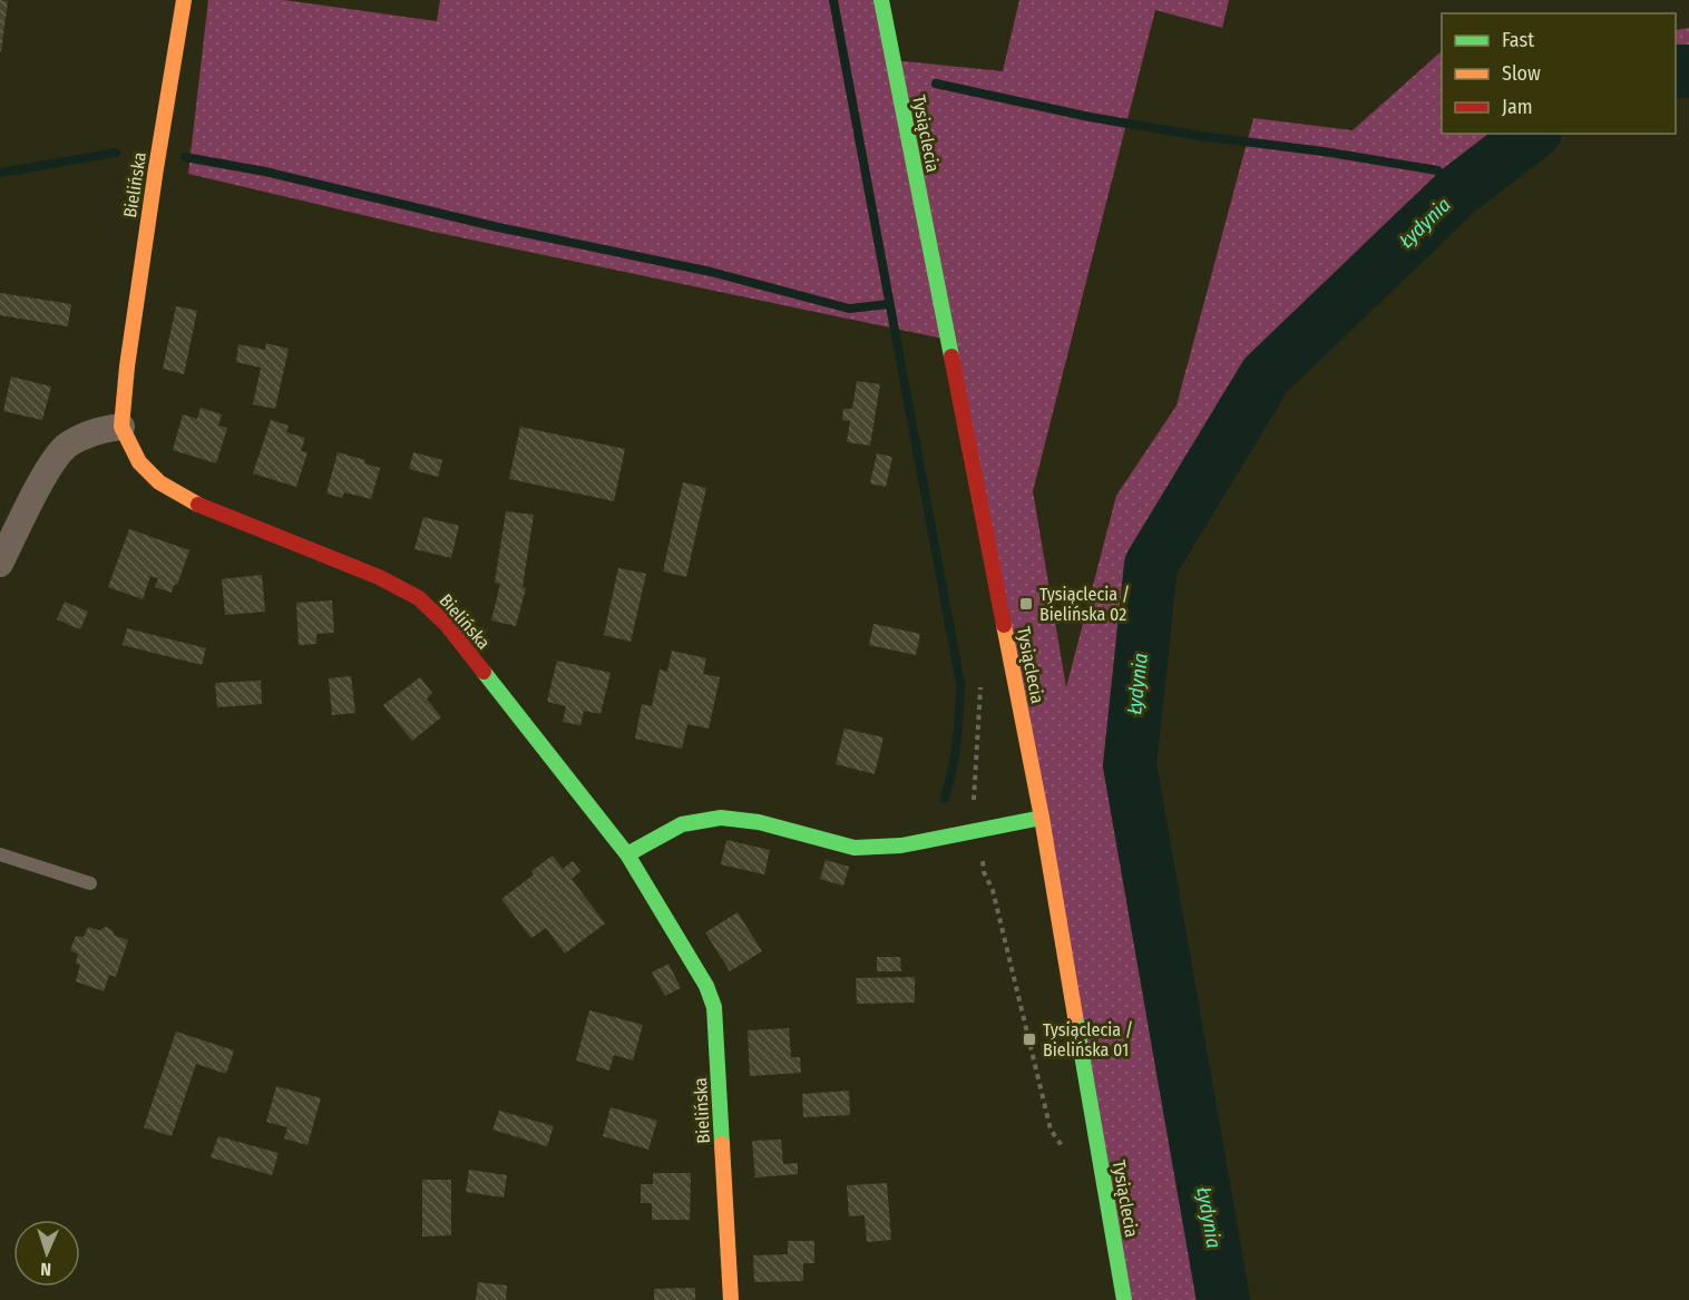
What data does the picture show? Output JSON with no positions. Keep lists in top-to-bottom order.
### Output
{
  "streets": {
    "street": ["Tysiąclecia", "Bielińska"]
  },
  "water": ["Łydynia"],
  "places": {
    "transit": ["Tysiąclecia / Bielińska 02", "Tysiąclecia / Bielińska 01"]
  },
  "legend": ["Fast", "Slow", "Jam"],
  "north": "bottom"
}
